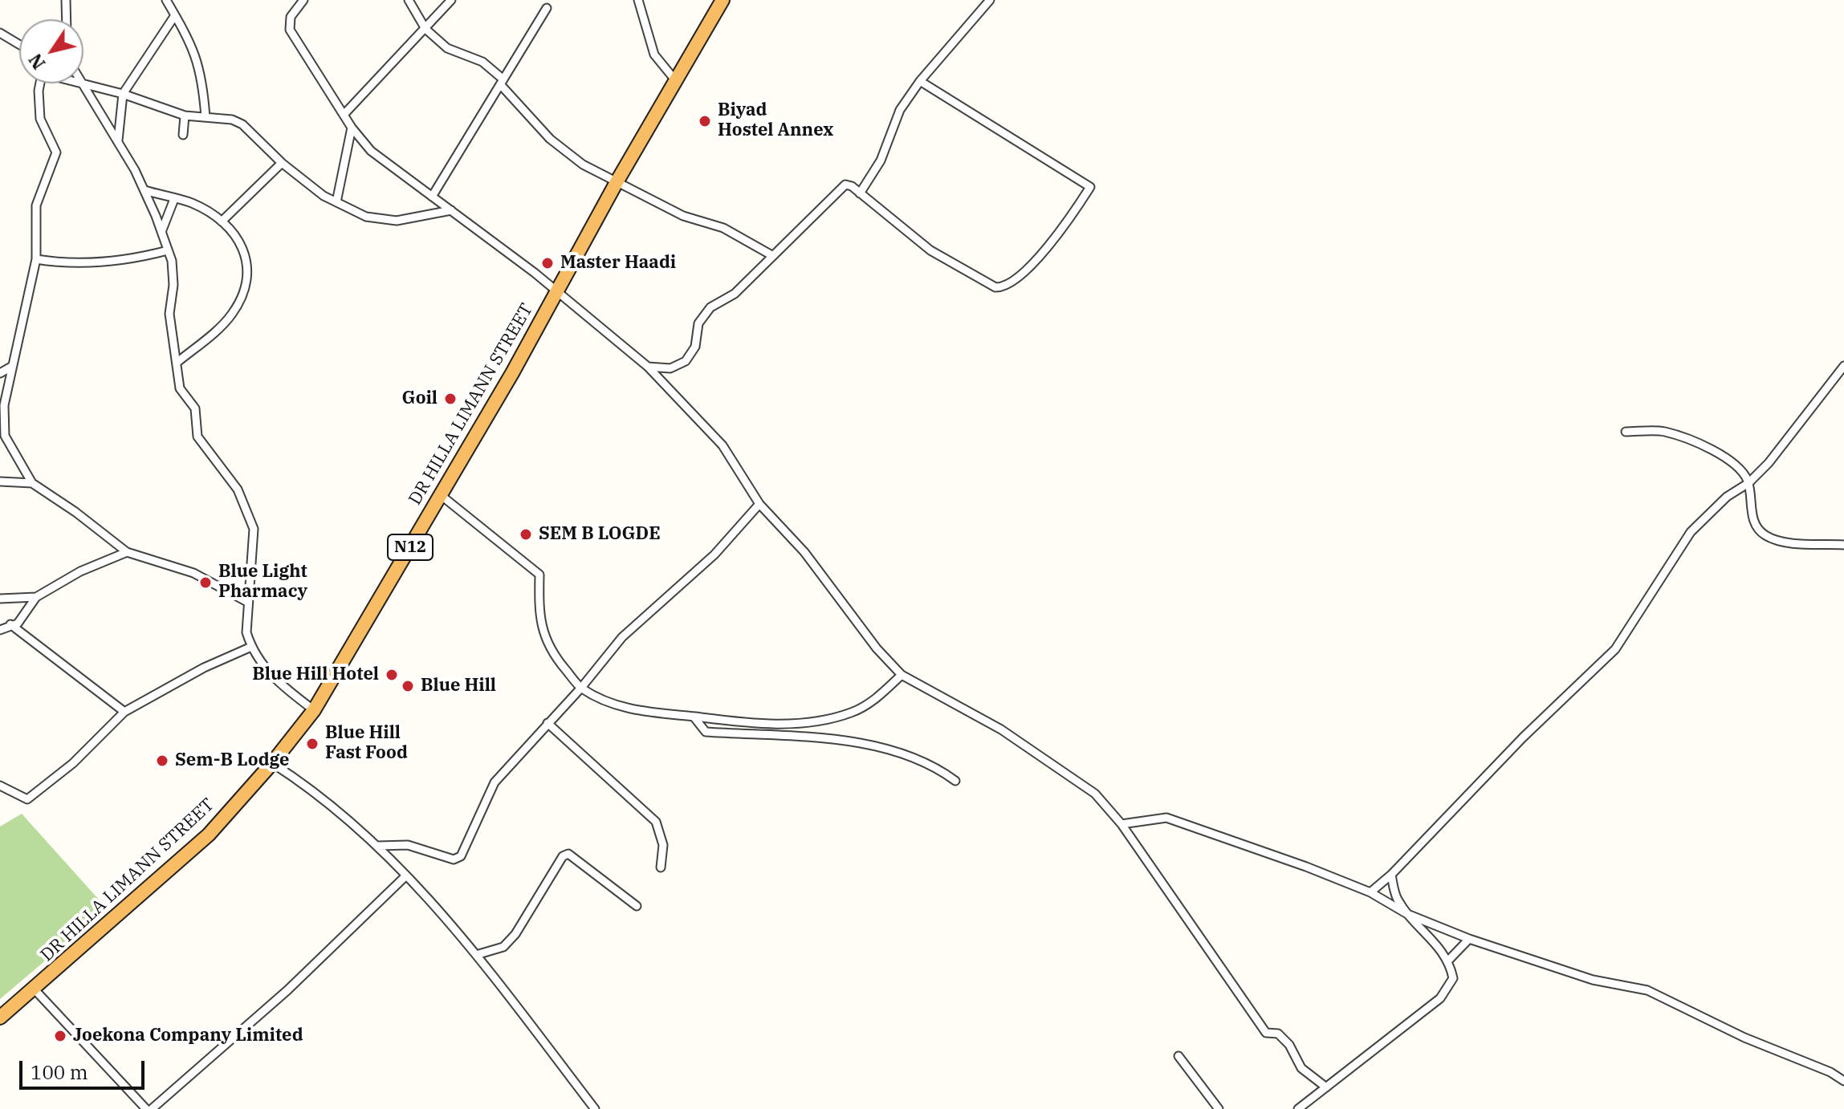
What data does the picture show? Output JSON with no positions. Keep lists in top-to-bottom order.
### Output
{
  "streets": {
    "highway": ["DR HILLA LIMANN STREET", "N12"]
  },
  "places": [
    "Biyad Hostel Annex",
    "Master Haadi",
    "Goil",
    "SEM B LOGDE",
    "Blue Light Pharmacy",
    "Blue Hill Hotel",
    "Blue Hill",
    "Blue Hill Fast Food",
    "Sem-B Lodge",
    "Joekona Company Limited"
  ],
  "scale_bar": "100 m",
  "north": "bottom left"
}
